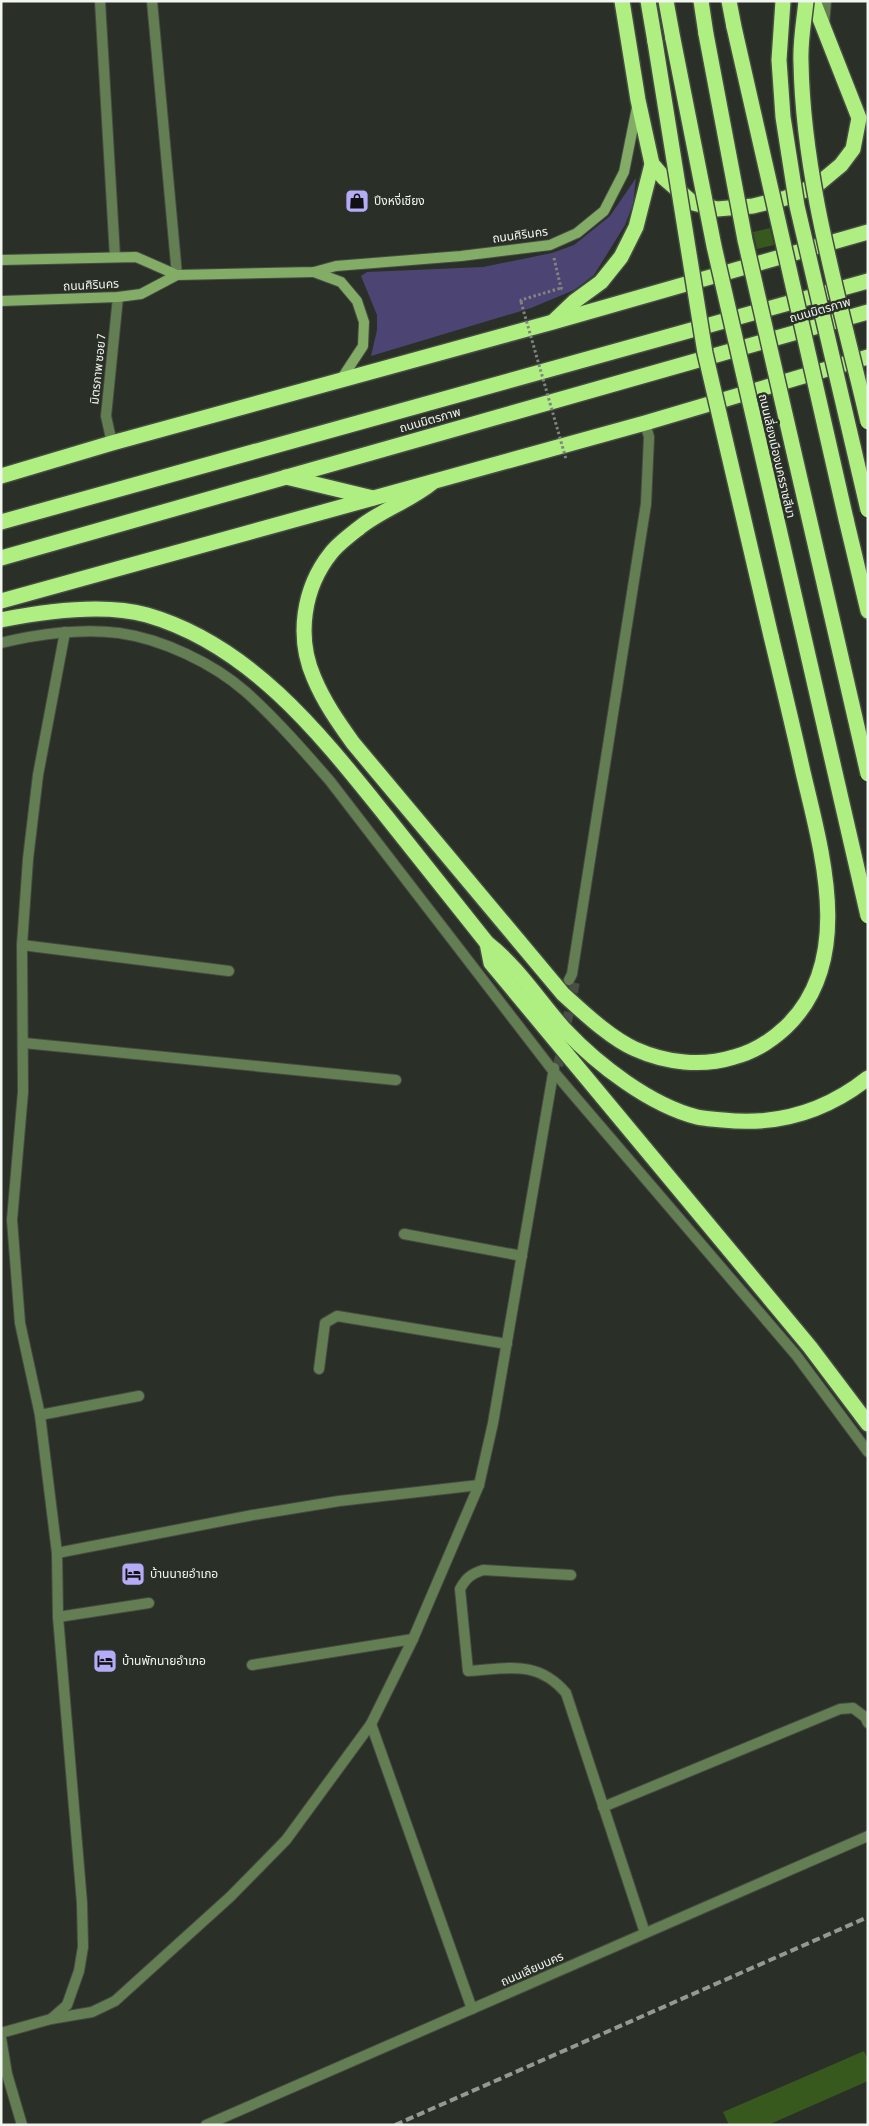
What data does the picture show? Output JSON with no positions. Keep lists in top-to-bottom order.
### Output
{
  "streets": {
    "highway": ["ถนนมิตรภาพ", "ถนนเลี่ยงเมืองนครราชสีมา"],
    "street": ["ถนนศิรินคร", "มิตรภาพ ซอย 7", "ถนนเลียบนคร"]
  },
  "crossings": [
    ["ถนนศิรินคร", "มิตรภาพ ซอย 7"]
  ],
  "places": {
    "shop": ["ปึงหงี่เชียง"],
    "hotel": ["บ้านนายอำเภอ", "บ้านพักนายอำเภอ"]
  }
}
